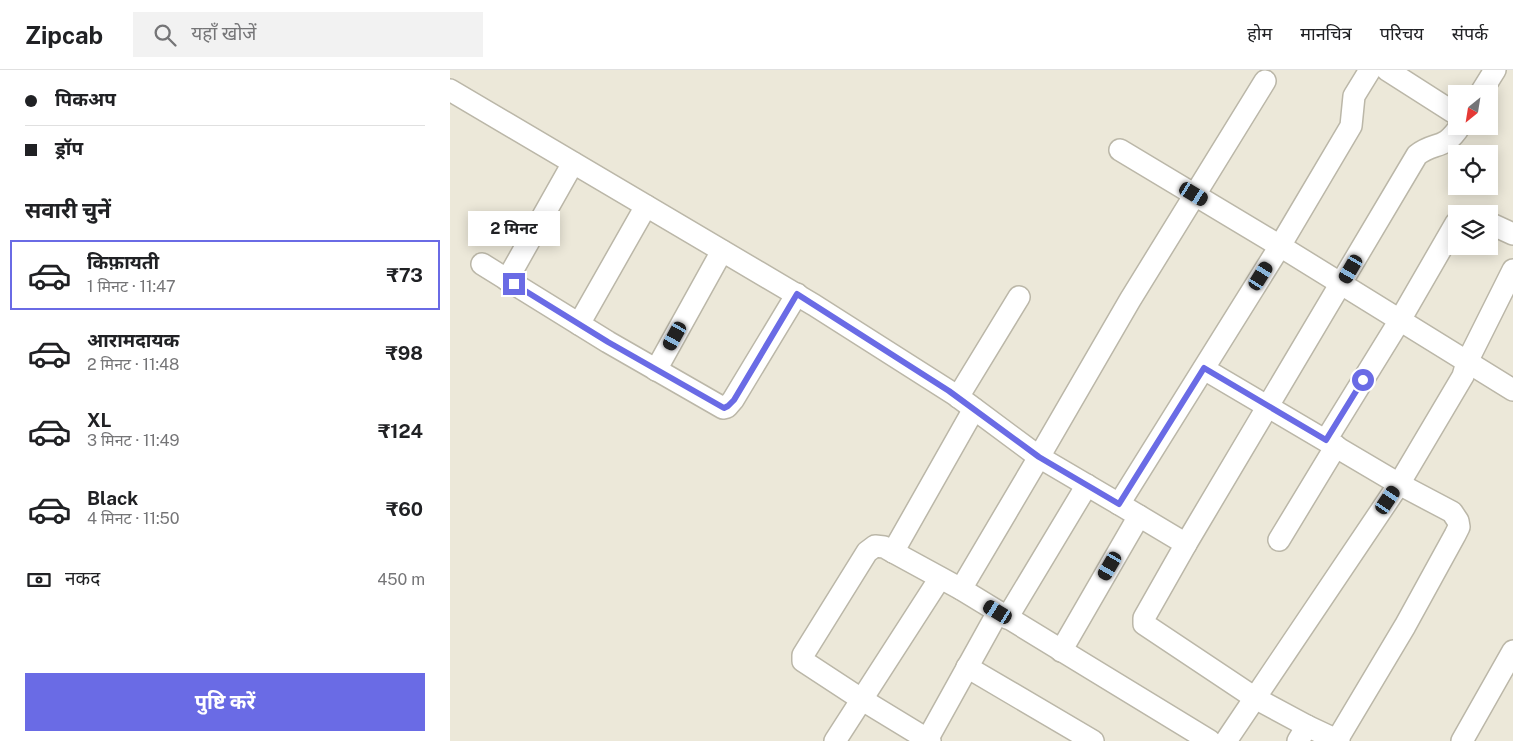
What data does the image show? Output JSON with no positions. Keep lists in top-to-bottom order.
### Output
{
  "north": "bottom left",
  "page": {
    "header": "Zipcab",
    "search": "यहाँ खोजें",
    "nav": [
      "होम",
      "मानचित्र",
      "परिचय",
      "संपर्क"
    ],
    "banner": ["पिकअप", "ड्रॉप"],
    "heading": "सवारी चुनें",
    "bubble": "2 मिनट",
    "list": [
      {
        "name": "किफ़ायती",
        "note": "1 मिनट · 11:47",
        "value": "₹73"
      },
      {
        "name": "आरामदायक",
        "note": "2 मिनट · 11:48",
        "value": "₹98"
      },
      {
        "name": "XL",
        "note": "3 मिनट · 11:49",
        "value": "₹124"
      },
      {
        "name": "Black",
        "note": "4 मिनट · 11:50",
        "value": "₹60"
      }
    ],
    "pay": ["नकद", "450 m"],
    "buttons": "पुष्टि करें"
  }
}
